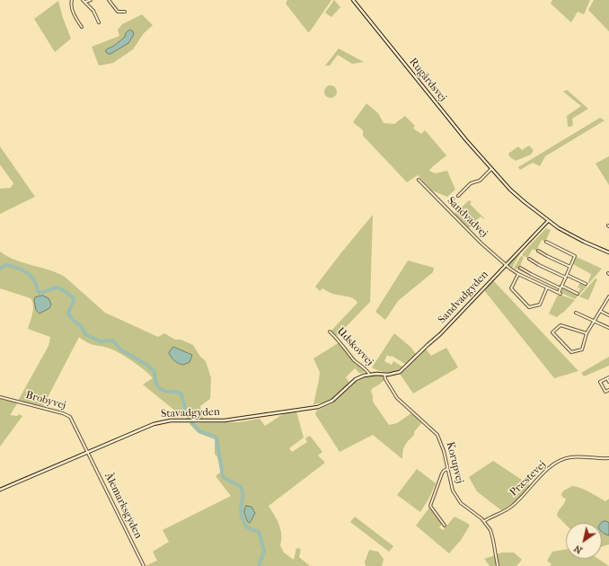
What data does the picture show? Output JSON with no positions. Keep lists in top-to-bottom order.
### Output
{
  "streets": {
    "street": [
      "Rugårdsvej",
      "Sandvadvej",
      "Sandvadgyden",
      "Udskovvej",
      "Brobyvej",
      "Stavadgyden",
      "Korupvej",
      "Præstevej",
      "Ålemarksgyden"
    ]
  },
  "crossings": [
    ["Rugårdsvej", "Sandvadgyden"],
    ["Sandvadvej", "Sandvadgyden"],
    ["Sandvadgyden", "Stavadgyden"],
    ["Sandvadgyden", "Korupvej"],
    ["Udskovvej", "Stavadgyden"],
    ["Brobyvej", "Stavadgyden"],
    ["Brobyvej", "Ålemarksgyden"],
    ["Stavadgyden", "Korupvej"],
    ["Stavadgyden", "Ålemarksgyden"],
    ["Korupvej", "Præstevej"]
  ],
  "north": "bottom left"
}
